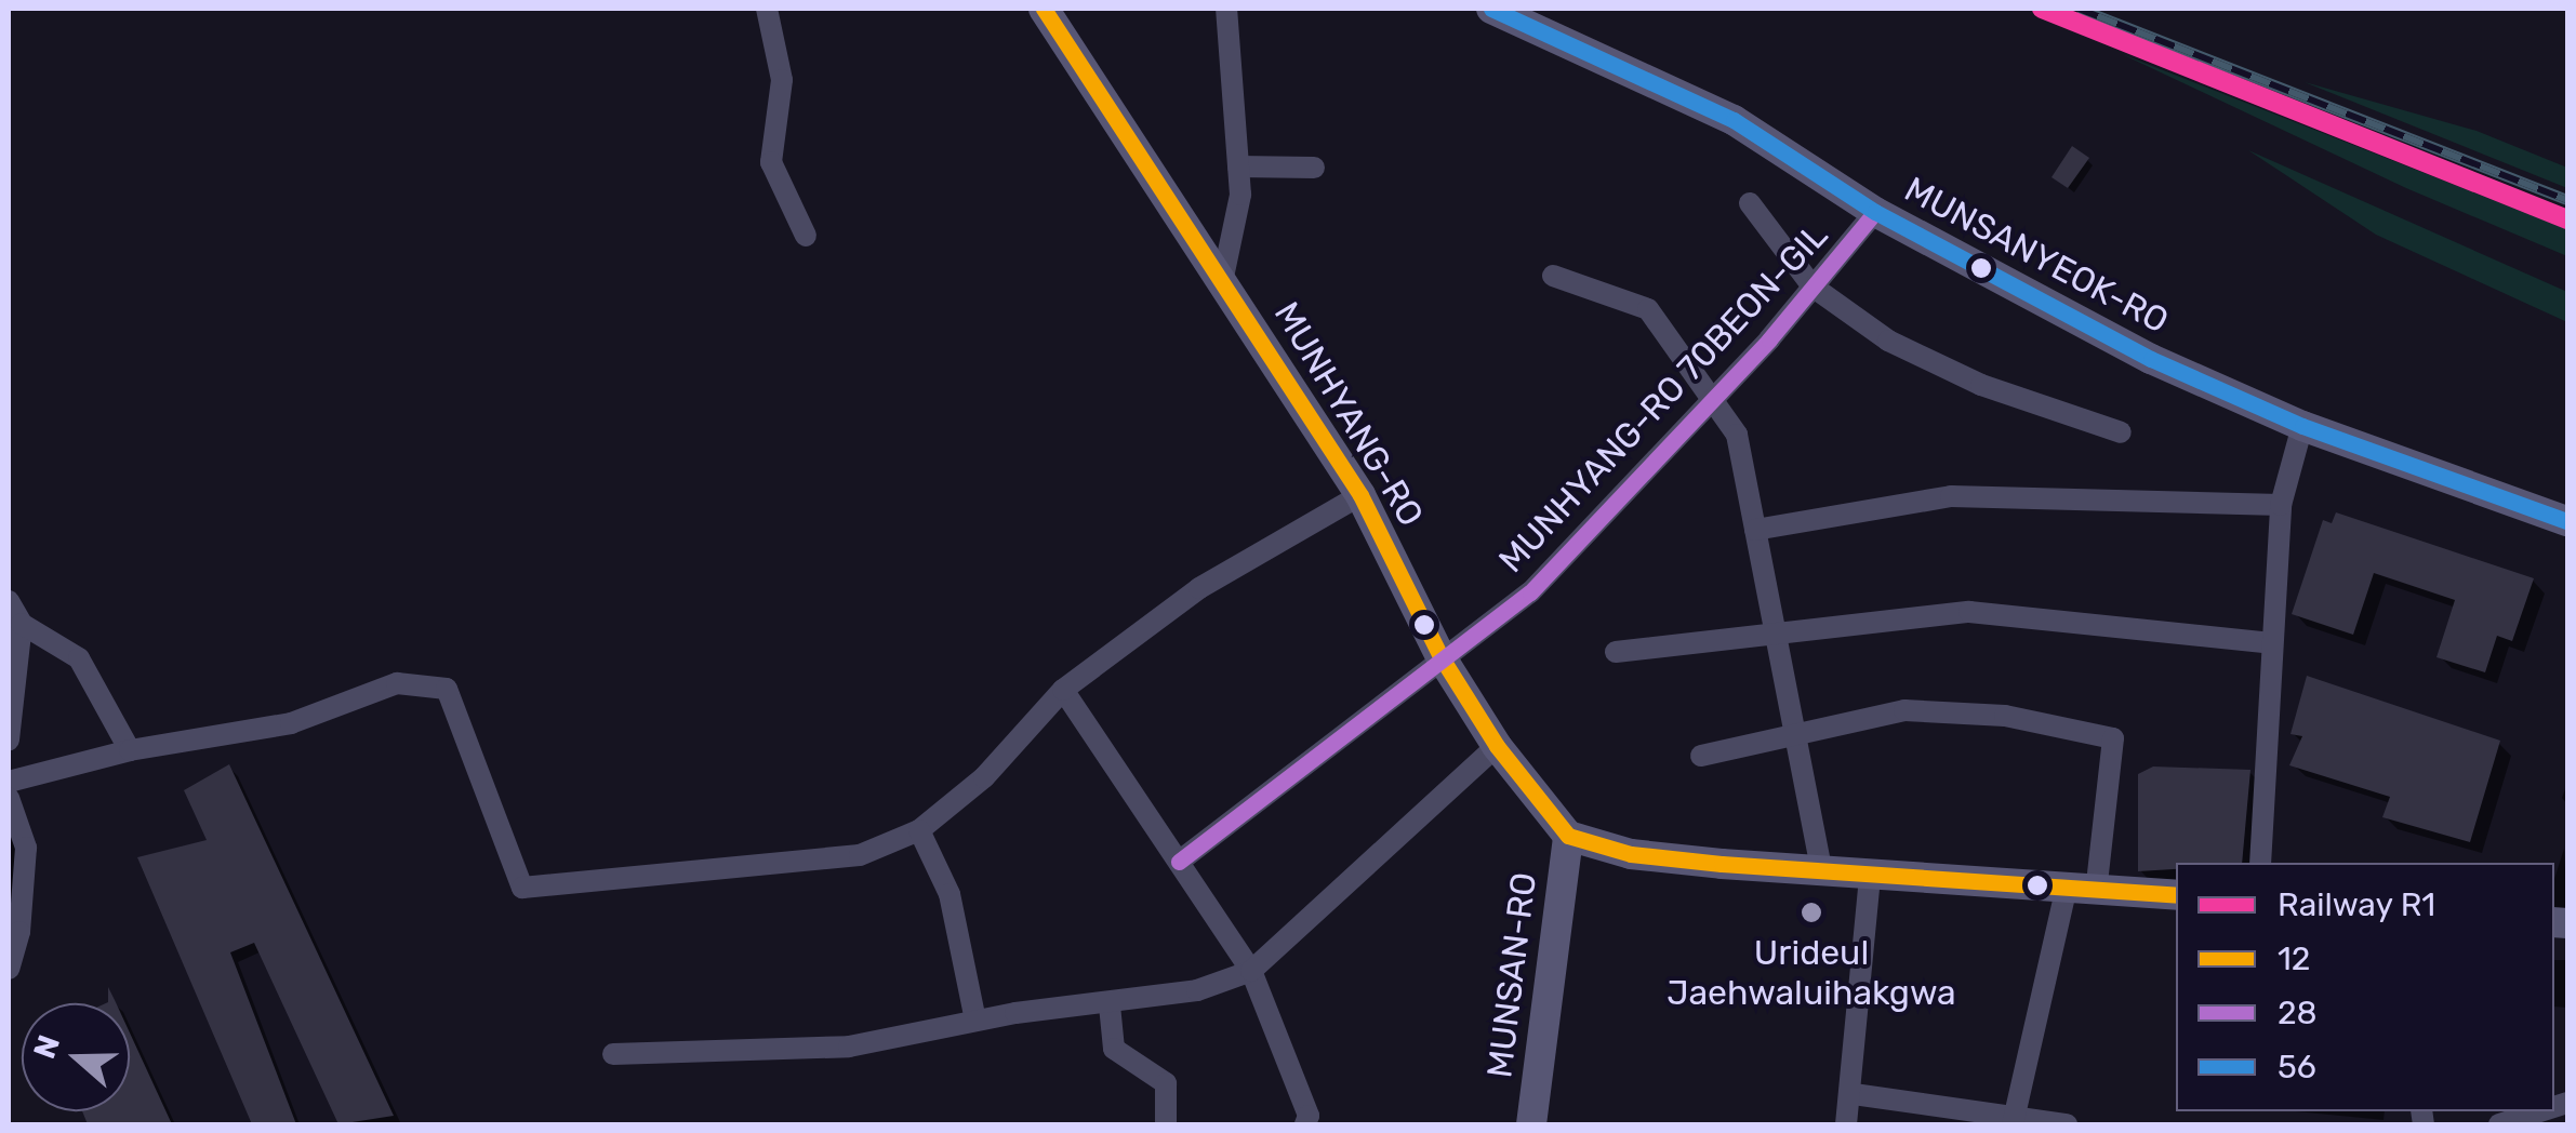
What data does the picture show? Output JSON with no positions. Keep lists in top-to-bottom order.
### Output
{
  "streets": {
    "street": [
      "MUNSANYEOK-RO",
      "MUNHYANG-RO 70BEON-GIL",
      "MUNHYANG-RO",
      "MUNSAN-RO"
    ]
  },
  "crossings": [
    ["MUNSANYEOK-RO", "MUNHYANG-RO 70BEON-GIL"],
    ["MUNHYANG-RO 70BEON-GIL", "MUNHYANG-RO"],
    ["MUNHYANG-RO", "MUNSAN-RO"]
  ],
  "places": ["Urideul Jaehwaluihakgwa"],
  "lines": [
    "rail line R1",
    "transit line 12",
    "transit line 56",
    "transit line 28"
  ],
  "legend": [
    "Railway R1",
    "12",
    "28",
    "56"
  ],
  "north": "left"
}
